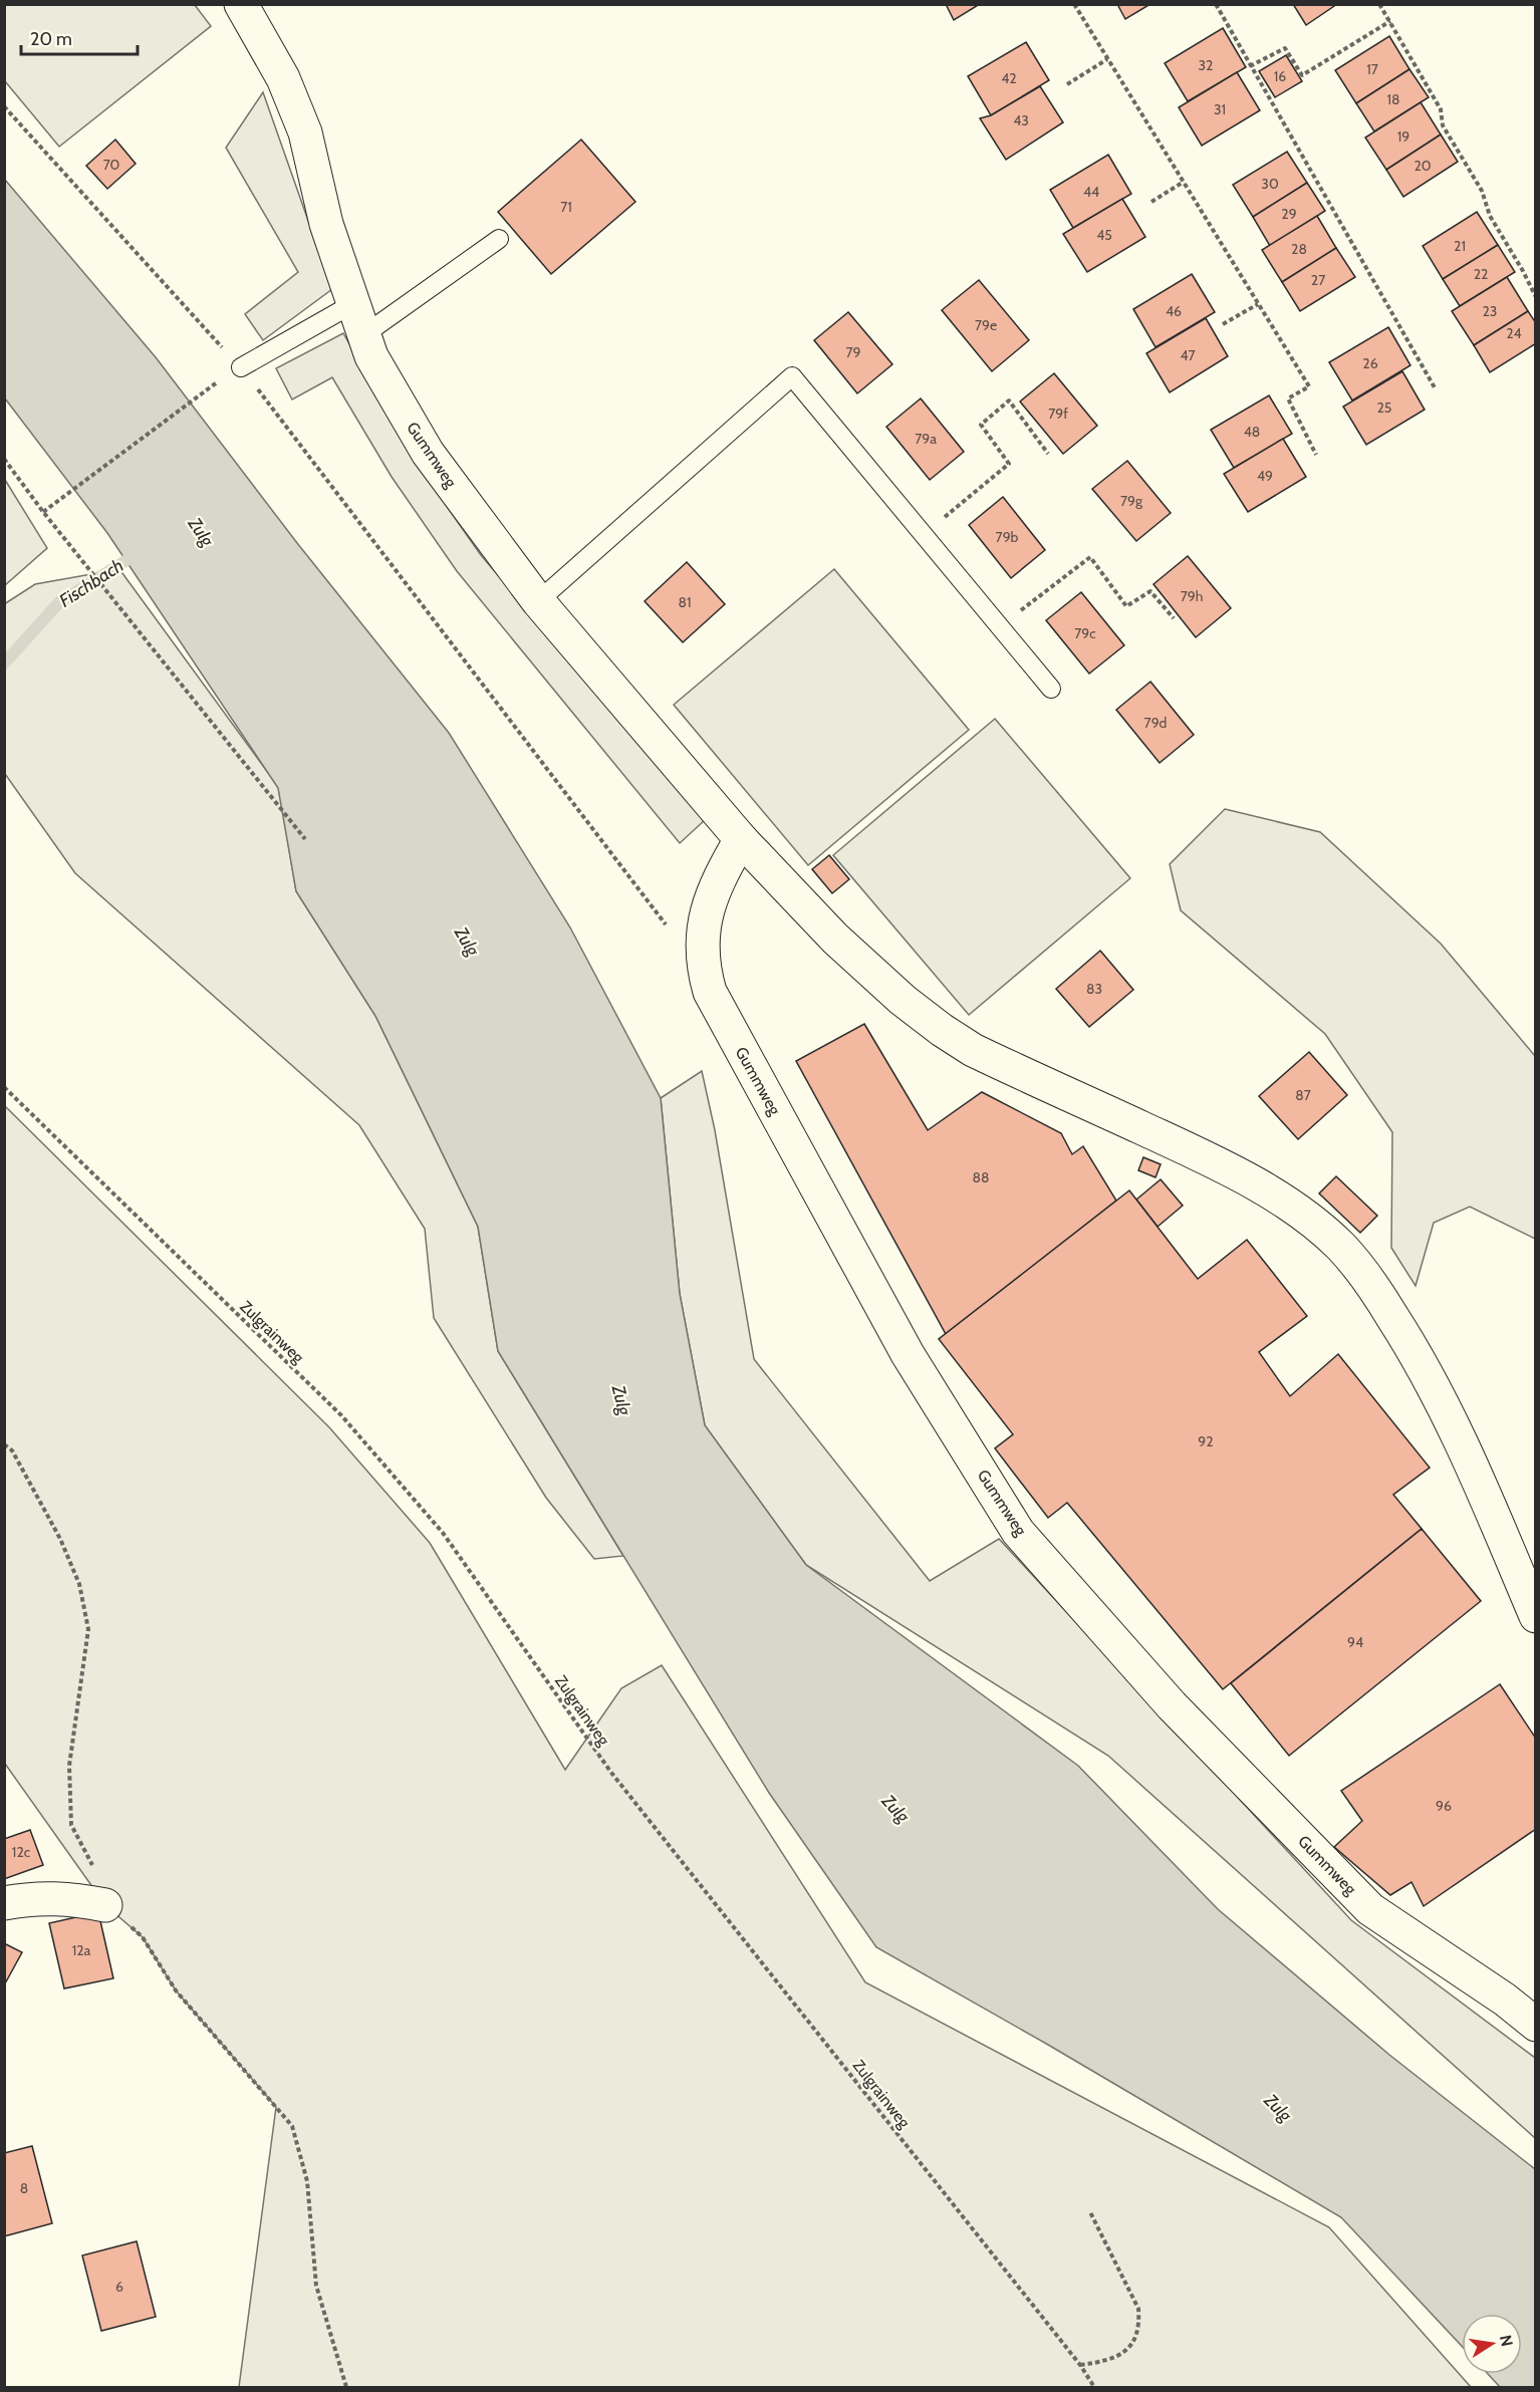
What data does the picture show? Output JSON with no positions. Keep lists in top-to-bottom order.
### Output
{
  "streets": {
    "street": ["Gummweg"],
    "path": ["Zulgrainweg"]
  },
  "water": ["Zulg", "Fischbach"],
  "house_numbers": [
    "32",
    "17",
    "16",
    "42",
    "18",
    "31",
    "43",
    "19",
    "70",
    "20",
    "30",
    "44",
    "71",
    "29",
    "45",
    "21",
    "28",
    "22",
    "27",
    "46",
    "23",
    "79e",
    "24",
    "79",
    "47",
    "26",
    "25",
    "79f",
    "48",
    "79a",
    "49",
    "79g",
    "79b",
    "79h",
    "81",
    "79c",
    "79d",
    "83",
    "87",
    "88",
    "92",
    "94",
    "96",
    "12c",
    "12a",
    "8",
    "6"
  ],
  "scale_bar": "20 m",
  "north": "right"
}
